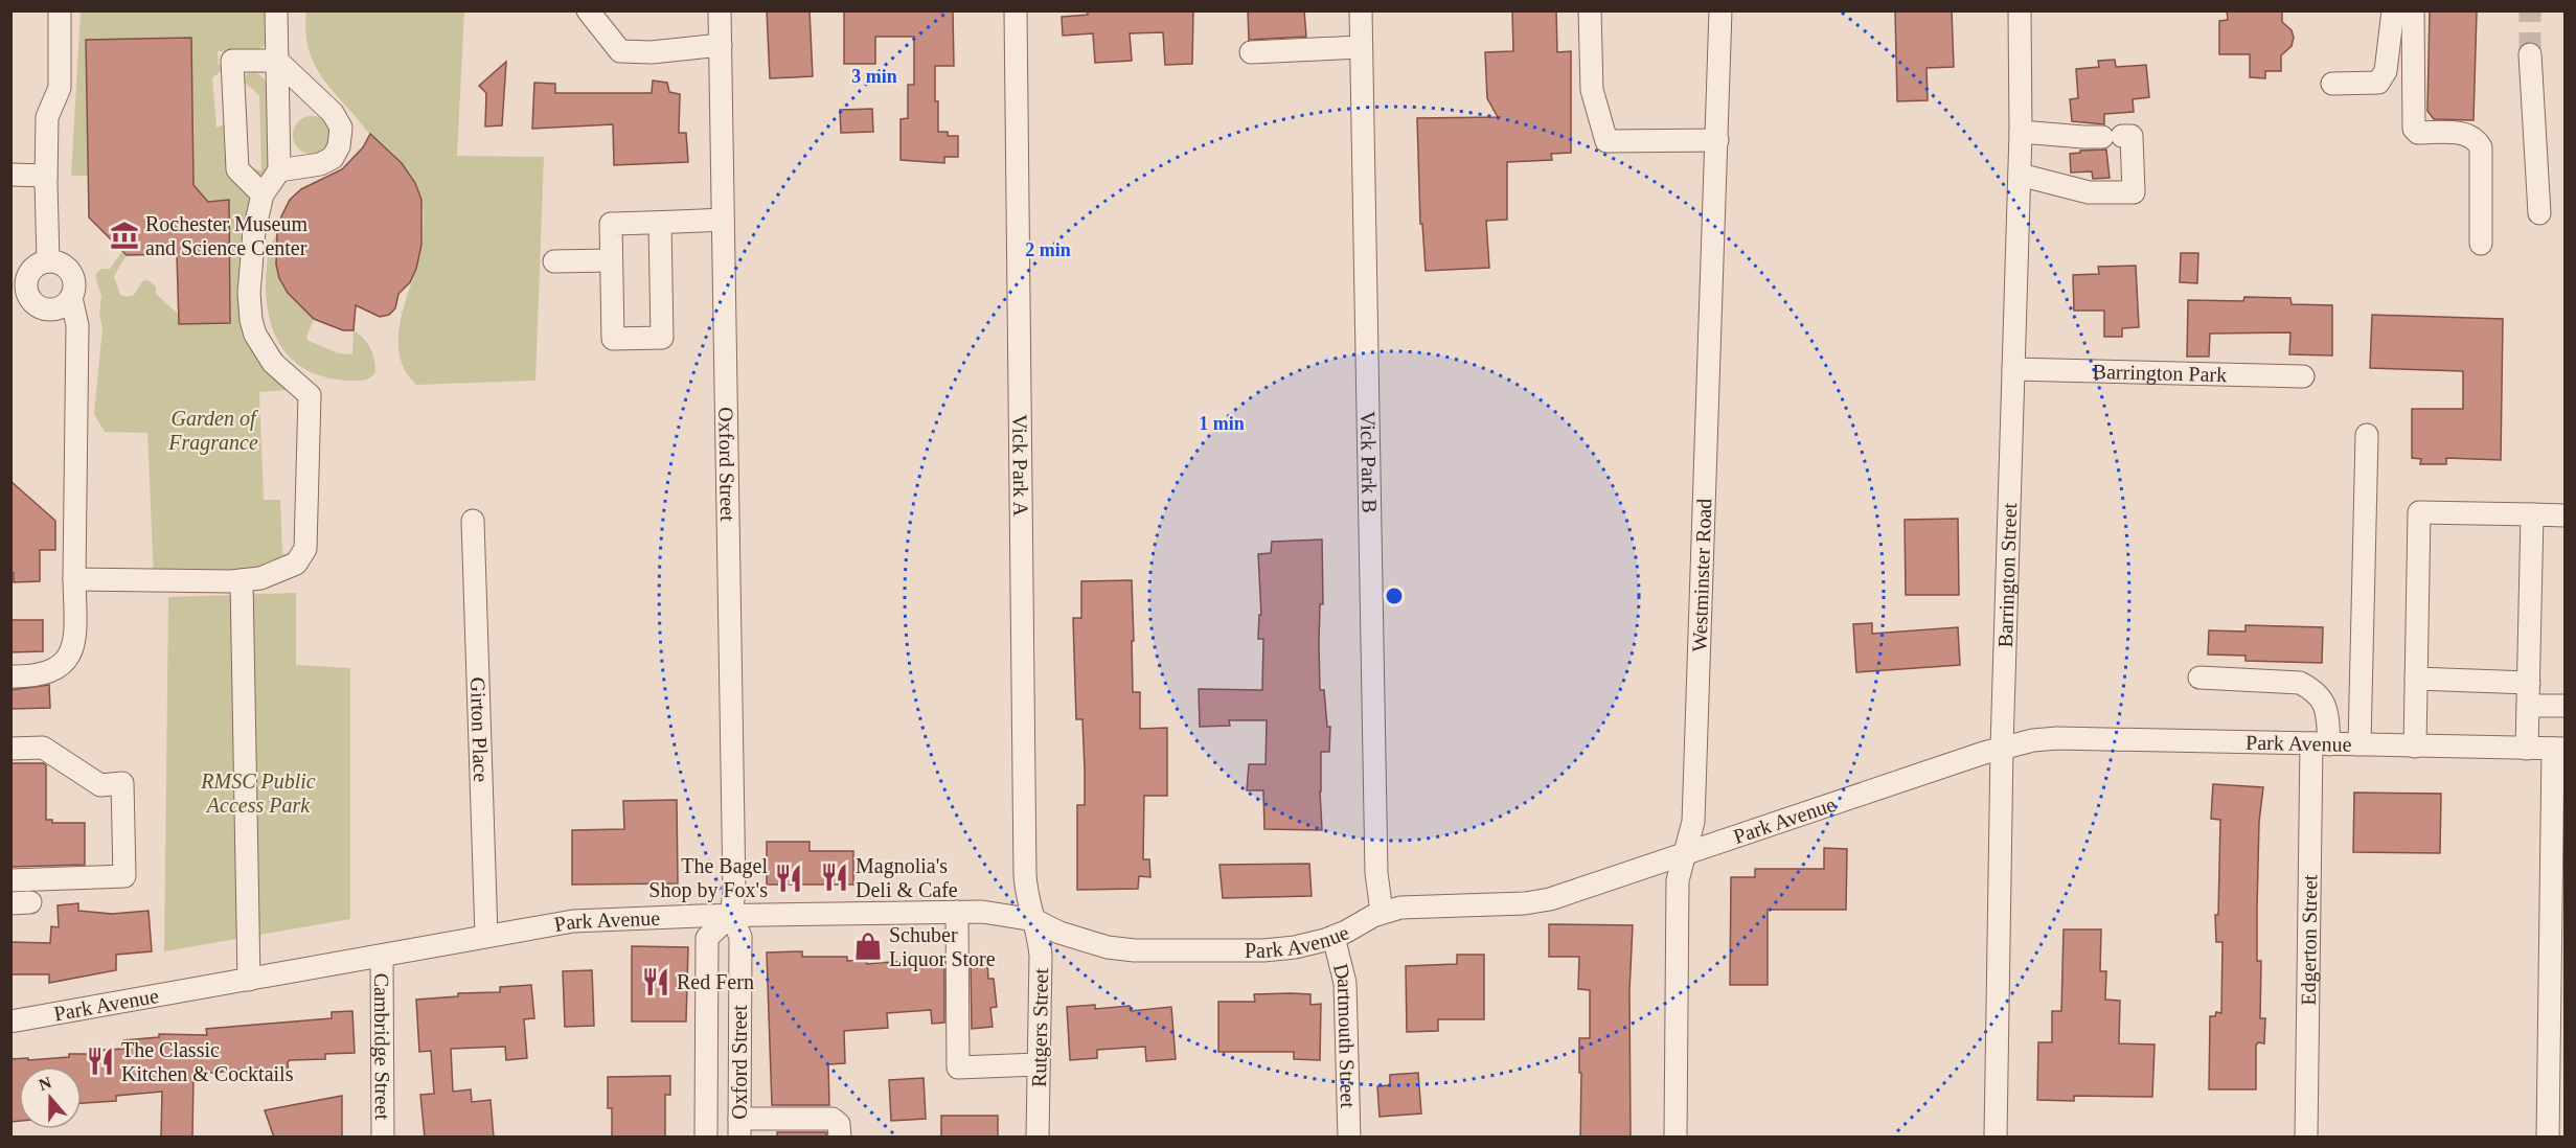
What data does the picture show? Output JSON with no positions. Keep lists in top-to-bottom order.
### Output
{
  "streets": {
    "street": [
      "Barrington Park",
      "Vick Park B",
      "Oxford Street",
      "Vick Park A",
      "Barrington Street",
      "Westminster Road",
      "Girton Place",
      "Park Avenue",
      "Edgerton Street",
      "Rutgers Street",
      "Dartmouth Street",
      "Cambridge Street"
    ]
  },
  "crossings": [
    ["Barrington Park", "Barrington Street"],
    ["Vick Park B", "Park Avenue"],
    ["Oxford Street", "Park Avenue"],
    ["Vick Park A", "Park Avenue"],
    ["Vick Park A", "Rutgers Street"],
    ["Barrington Street", "Park Avenue"],
    ["Westminster Road", "Park Avenue"],
    ["Girton Place", "Park Avenue"],
    ["Park Avenue", "Edgerton Street"],
    ["Park Avenue", "Rutgers Street"],
    ["Park Avenue", "Dartmouth Street"],
    ["Park Avenue", "Cambridge Street"]
  ],
  "parks": ["Garden of Fragrance", "RMSC Public Access Park"],
  "places": {
    "museum": ["Rochester Museum and Science Center"],
    "restaurant": [
      "Magnolia's Deli & Cafe",
      "The Bagel Shop by Fox's",
      "Red Fern",
      "The Classic Kitchen & Cocktails"
    ],
    "shop": ["Schuber Liquor Store"]
  },
  "north": "top",
  "rings": ["3 min", "2 min", "1 min"]
}
